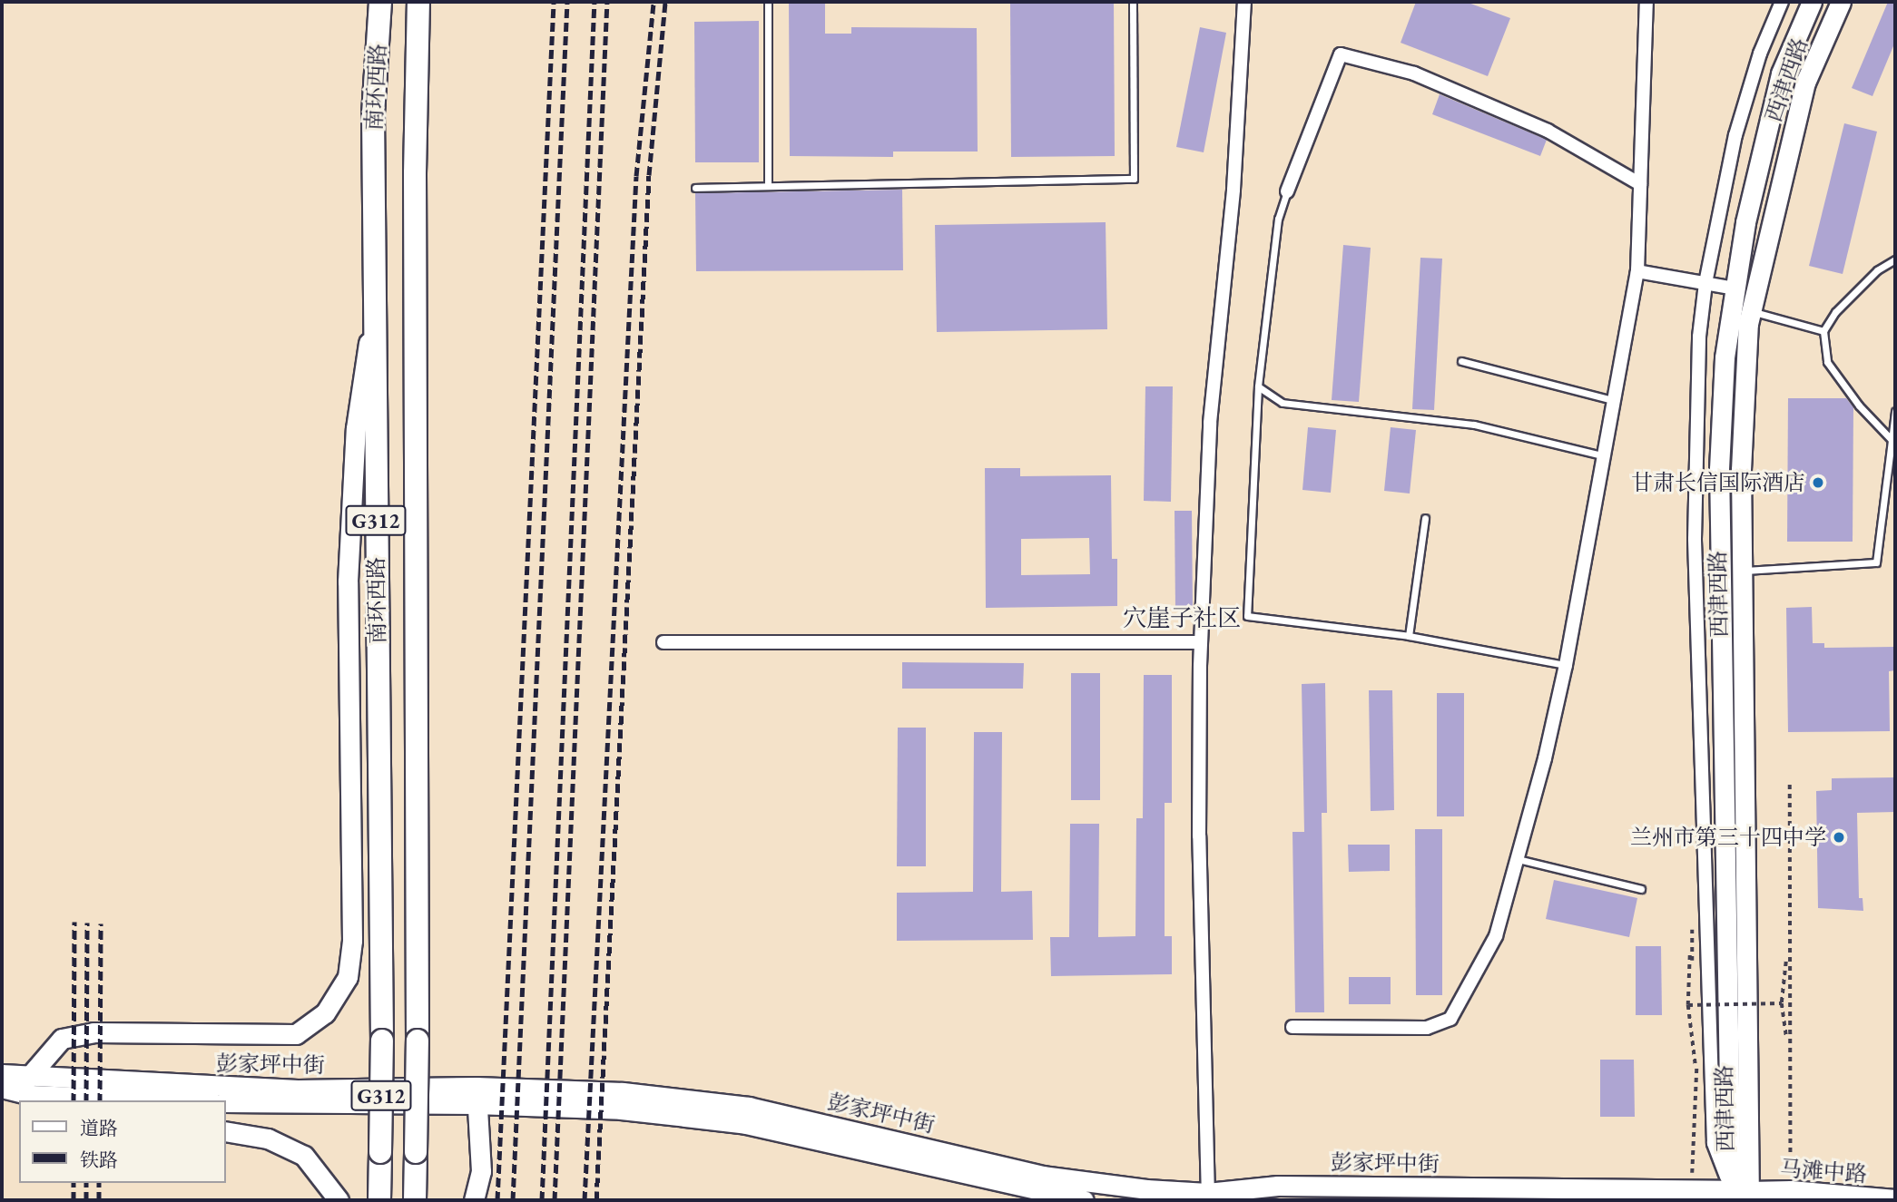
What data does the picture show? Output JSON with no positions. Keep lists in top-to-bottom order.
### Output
{
  "streets": {
    "highway": ["南环西路", "G312"],
    "main road": ["西津西路", "彭家坪中街", "马滩中路"]
  },
  "crossings": [
    ["西津西路", "彭家坪中街"],
    ["西津西路", "马滩中路"],
    ["彭家坪中街", "马滩中路"]
  ],
  "districts": ["穴崖子社区"],
  "places": ["甘肃长信国际酒店", "兰州市第三十四中学"],
  "legend": ["道路", "铁路"]
}
